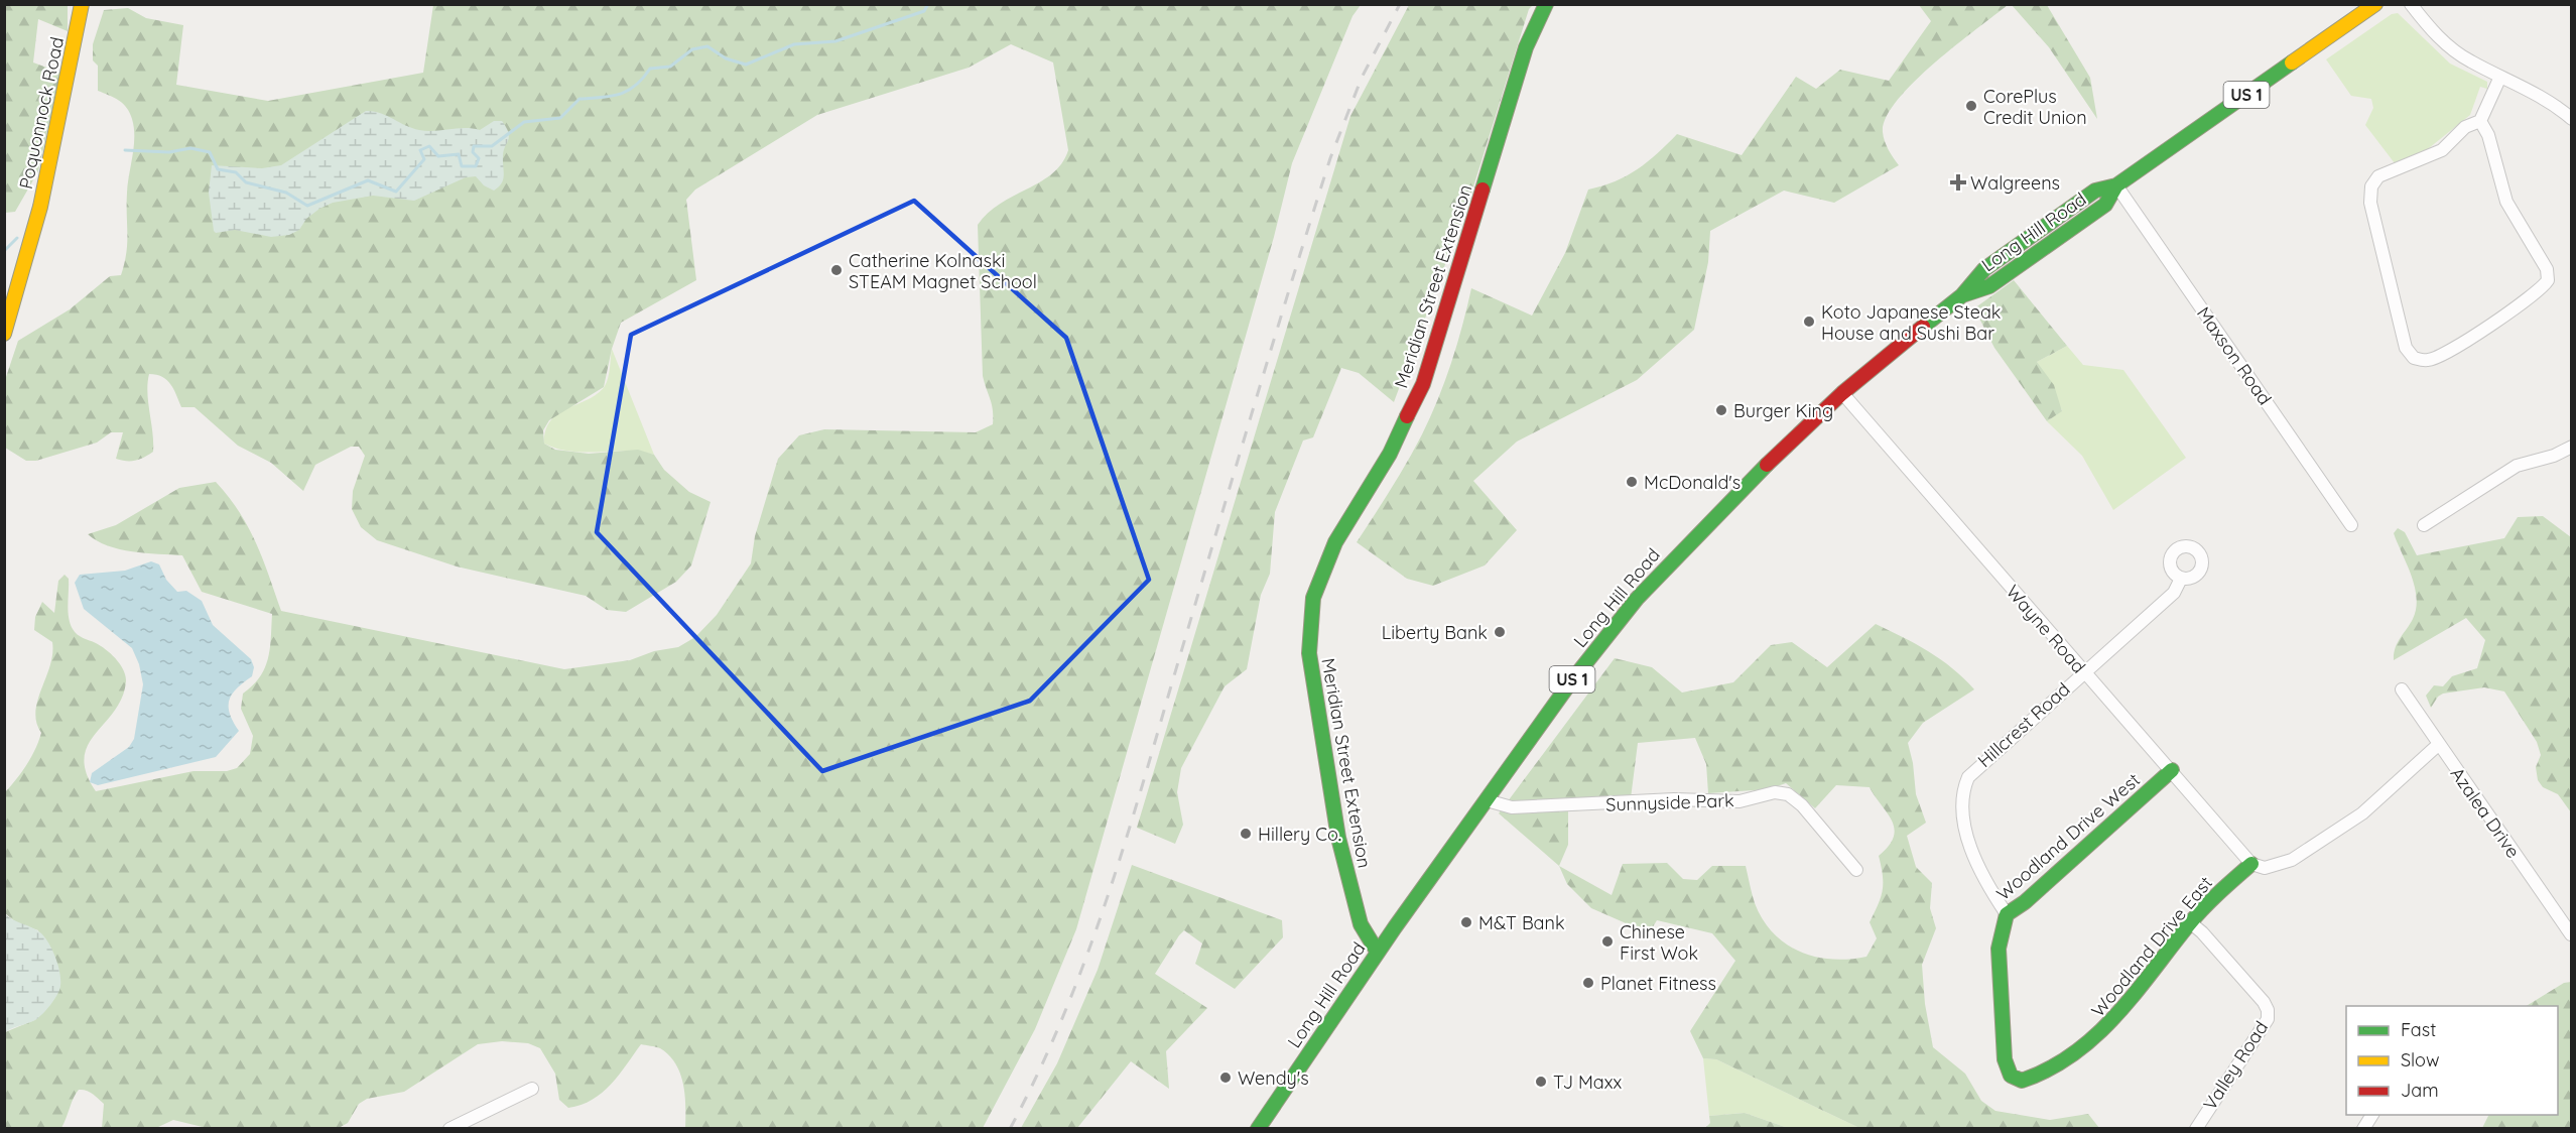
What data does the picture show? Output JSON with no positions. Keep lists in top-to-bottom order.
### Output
{
  "streets": {
    "main road": [
      "US 1",
      "Poquonnock Road",
      "Long Hill Road",
      "Meridian Street Extension",
      "Woodland Drive West",
      "Woodland Drive East"
    ],
    "street": [
      "Maxson Road",
      "Wayne Road",
      "Hillcrest Road",
      "Sunnyside Park",
      "Azalea Drive",
      "Valley Road"
    ]
  },
  "crossings": [
    ["Long Hill Road", "Meridian Street Extension"],
    ["Long Hill Road", "Maxson Road"],
    ["Long Hill Road", "Wayne Road"],
    ["Long Hill Road", "Sunnyside Park"],
    ["Wayne Road", "Hillcrest Road"],
    ["Wayne Road", "Woodland Drive West"],
    ["Wayne Road", "Woodland Drive East"],
    ["Hillcrest Road", "Woodland Drive West"],
    ["Woodland Drive West", "Woodland Drive East"],
    ["Woodland Drive East", "Valley Road"]
  ],
  "places": {
    "other": [
      "CorePlus Credit Union",
      "Catherine Kolnaski STEAM Magnet School",
      "Koto Japanese Steak House and Sushi Bar",
      "Burger King",
      "McDonald's",
      "Liberty Bank",
      "Hillery Co.",
      "M&T Bank",
      "Chinese First Wok",
      "Planet Fitness",
      "Wendy's",
      "TJ Maxx"
    ],
    "health": ["Walgreens"]
  },
  "legend": ["Fast", "Slow", "Jam"]
}
